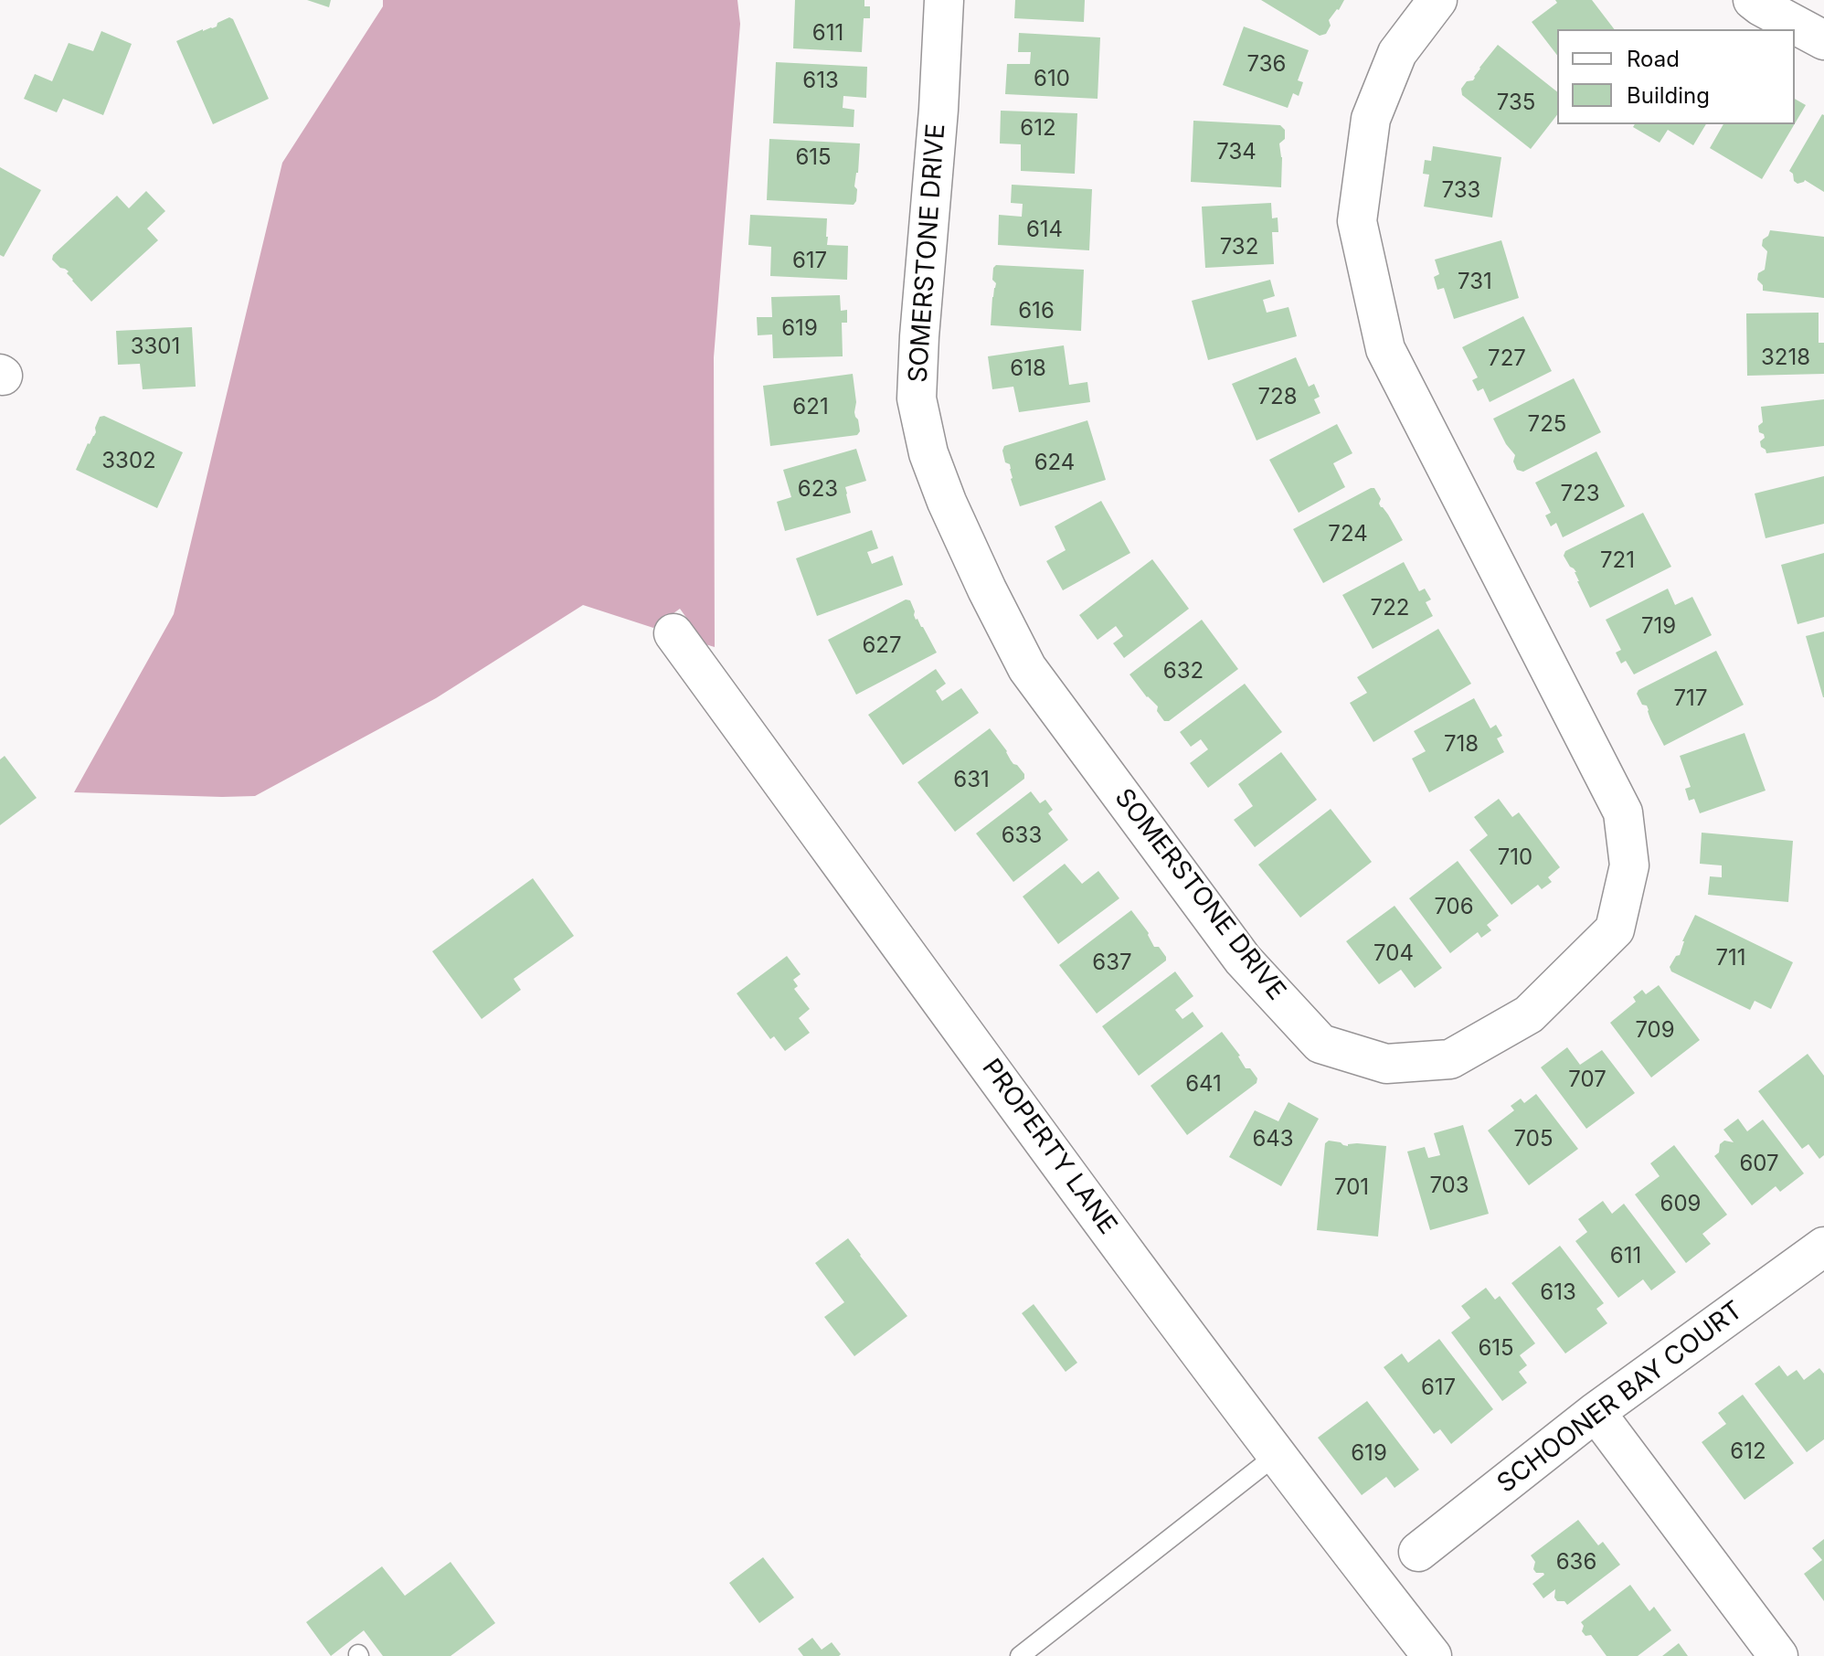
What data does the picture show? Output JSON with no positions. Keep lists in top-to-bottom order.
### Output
{
  "streets": {
    "street": ["SOMERSTONE DRIVE", "PROPERTY LANE", "SCHOONER BAY COURT"]
  },
  "house_numbers": [
    "611",
    "736",
    "610",
    "613",
    "735",
    "612",
    "734",
    "615",
    "733",
    "614",
    "732",
    "617",
    "731",
    "616",
    "619",
    "3301",
    "3218",
    "727",
    "618",
    "728",
    "621",
    "725",
    "3302",
    "624",
    "623",
    "723",
    "724",
    "721",
    "722",
    "719",
    "627",
    "632",
    "717",
    "718",
    "631",
    "633",
    "710",
    "706",
    "704",
    "711",
    "637",
    "709",
    "707",
    "641",
    "643",
    "705",
    "607",
    "703",
    "701",
    "609",
    "611",
    "613",
    "615",
    "617",
    "612",
    "619",
    "636"
  ],
  "legend": ["Road", "Building"]
}
